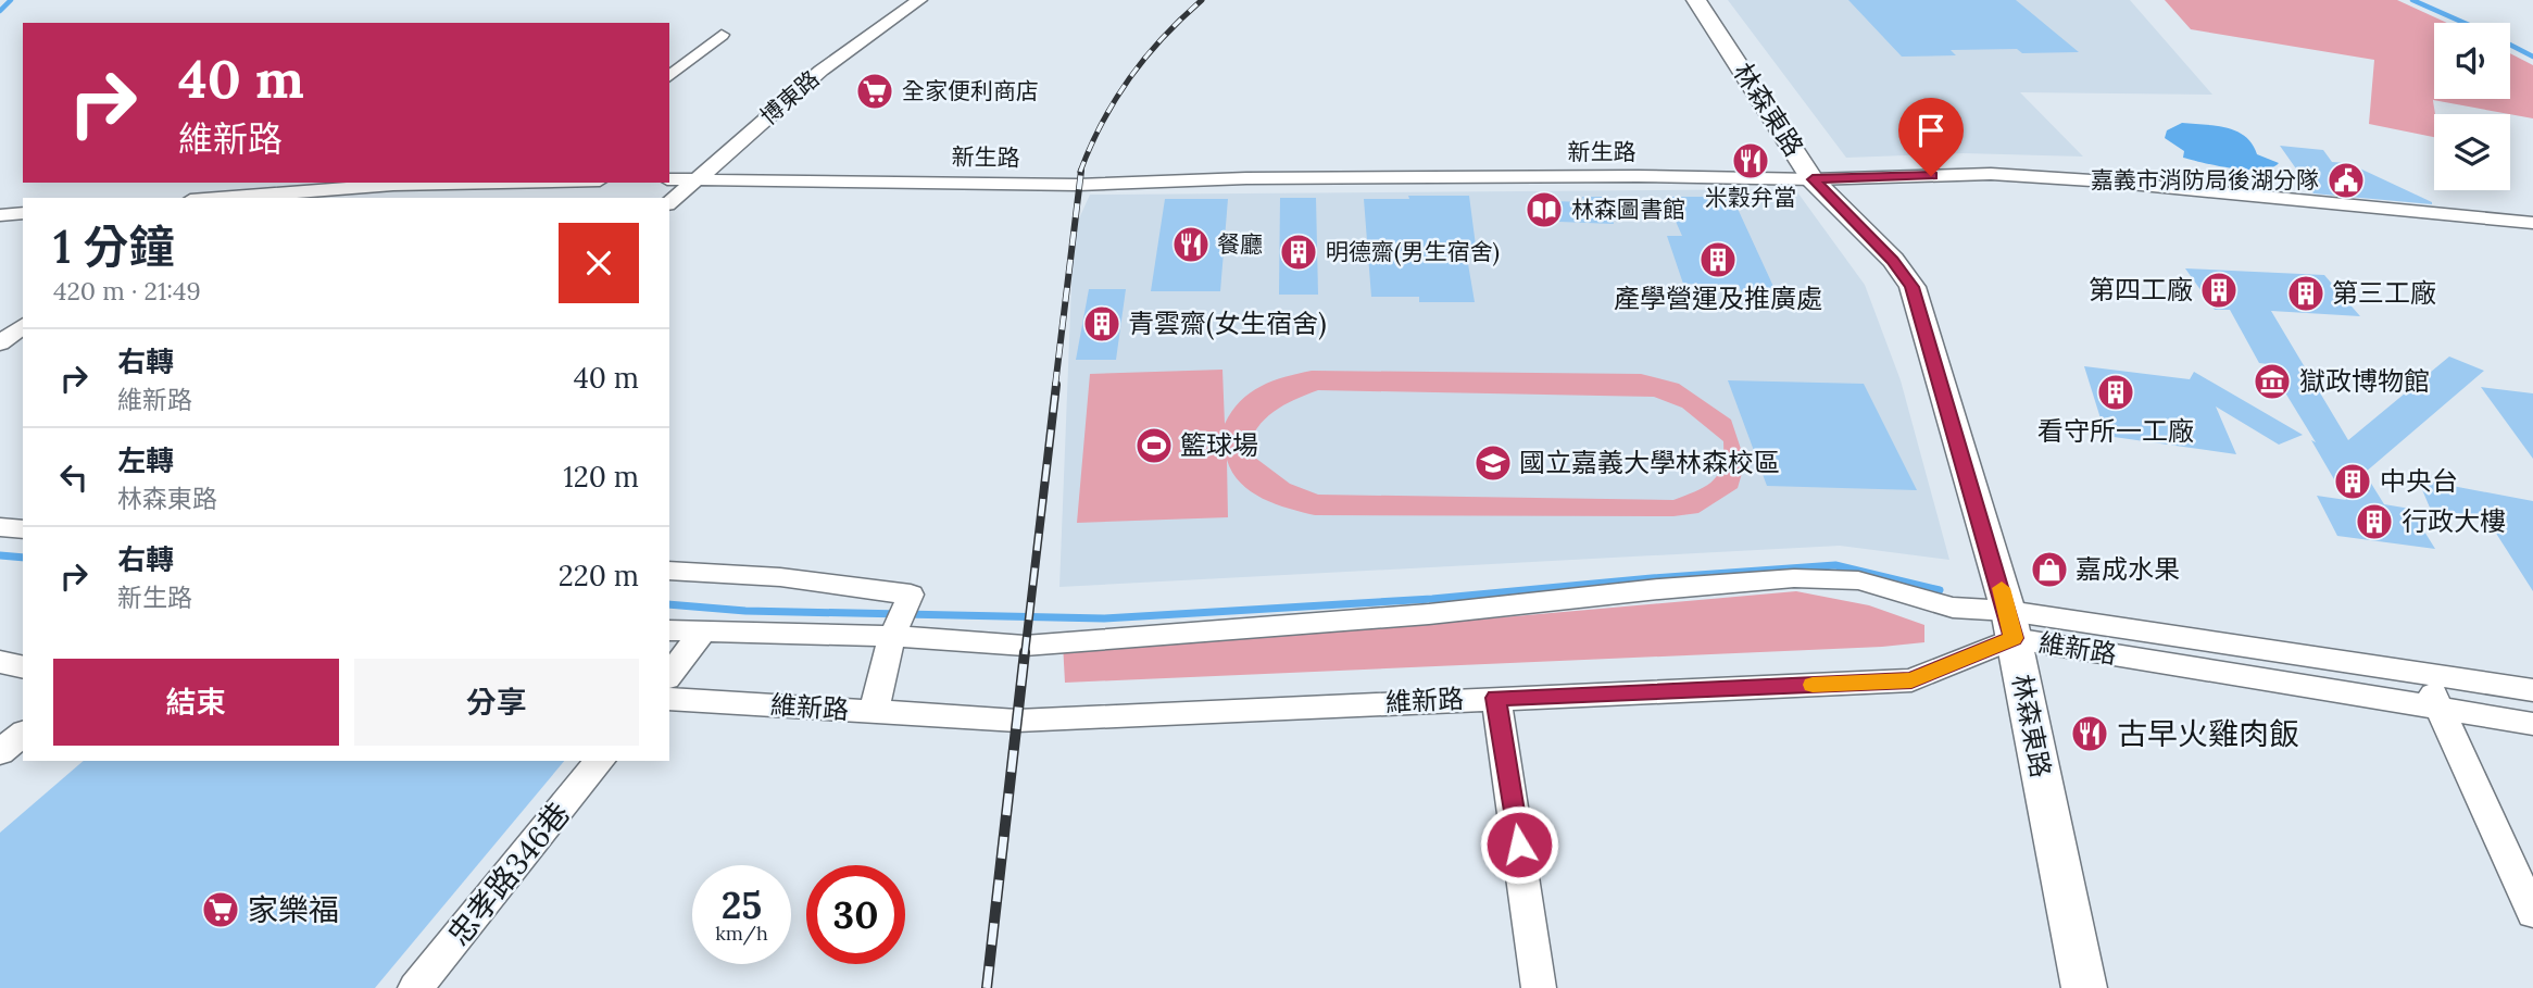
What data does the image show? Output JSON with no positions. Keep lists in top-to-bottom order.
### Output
{
  "streets": {
    "main road": ["林森東路"],
    "street": [
      "博東路",
      "新生路",
      "維新路",
      "忠孝路346巷"
    ]
  },
  "crossings": [
    ["博東路", "新生路"],
    ["林森東路", "新生路"],
    ["林森東路", "維新路"]
  ],
  "places": {
    "supermarket": ["全家便利商店", "家樂福"],
    "restaurant": ["米穀弁當", "餐廳", "古早火雞肉飯"],
    "public building": ["嘉義市消防局後湖分隊"],
    "library": ["林森圖書館"],
    "building": [
      "明德齋(男生宿舍)",
      "產學營運及推廣處",
      "第四工廠",
      "第三工廠",
      "青雲齋(女生宿舍)",
      "看守所一工廠",
      "中央台",
      "行政大樓"
    ],
    "museum": ["獄政博物館"],
    "sports": ["籃球場"],
    "school or university": ["國立嘉義大學林森校區"],
    "shop": ["嘉成水果"]
  },
  "page": {
    "turn": ["40 m", "維新路"],
    "heading": ["1 分鐘", "420 m · 21:49"],
    "list": [
      {
        "name": "右轉",
        "note": "維新路",
        "value": "40 m"
      },
      {
        "name": "左轉",
        "note": "林森東路",
        "value": "120 m"
      },
      {
        "name": "右轉",
        "note": "新生路",
        "value": "220 m"
      }
    ],
    "buttons": ["結束", "分享"],
    "speed": "25 km/h",
    "limit": "30"
  }
}
